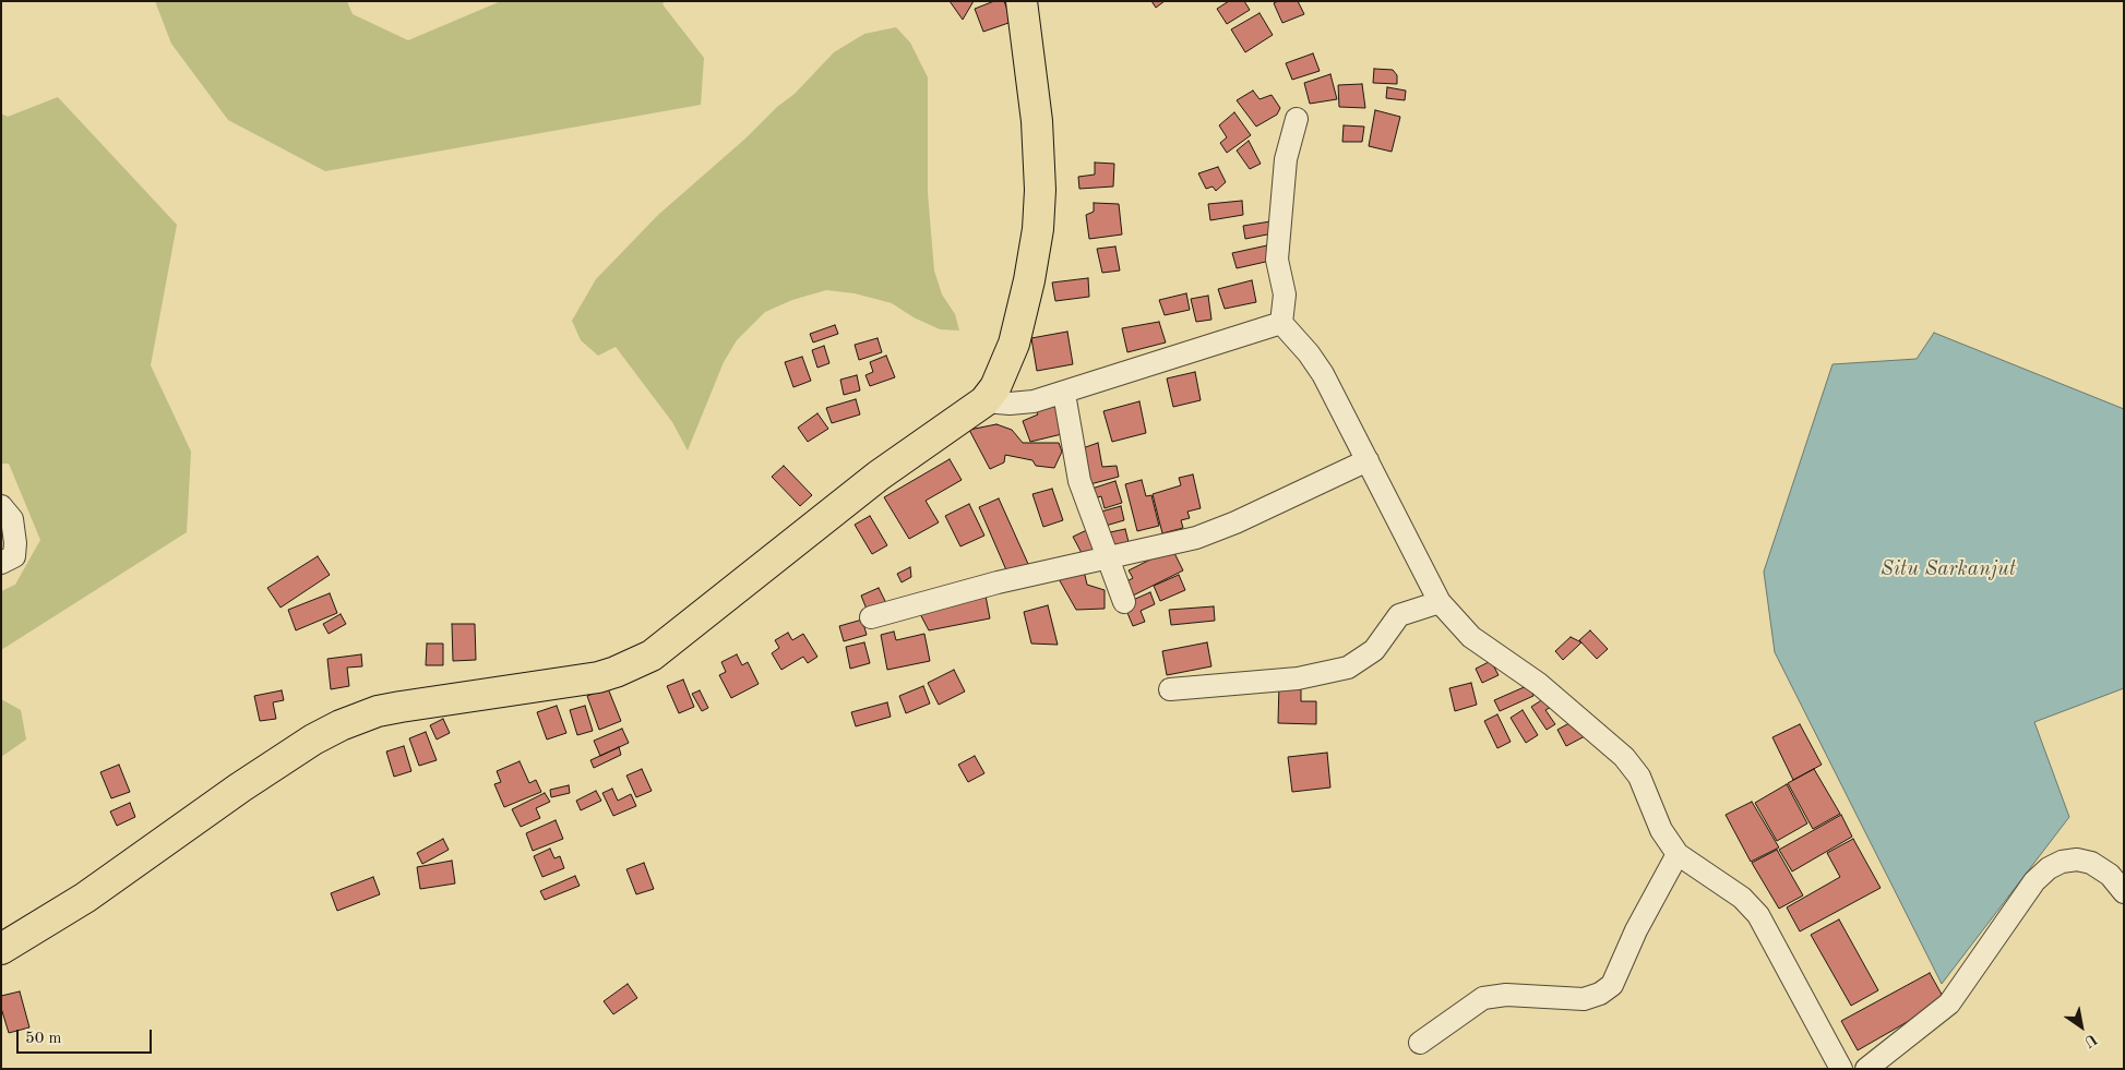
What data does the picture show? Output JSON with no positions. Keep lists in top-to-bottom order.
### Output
{
  "water": ["Situ Sarkanjut"],
  "scale_bar": "50 m",
  "north": "bottom right"
}
